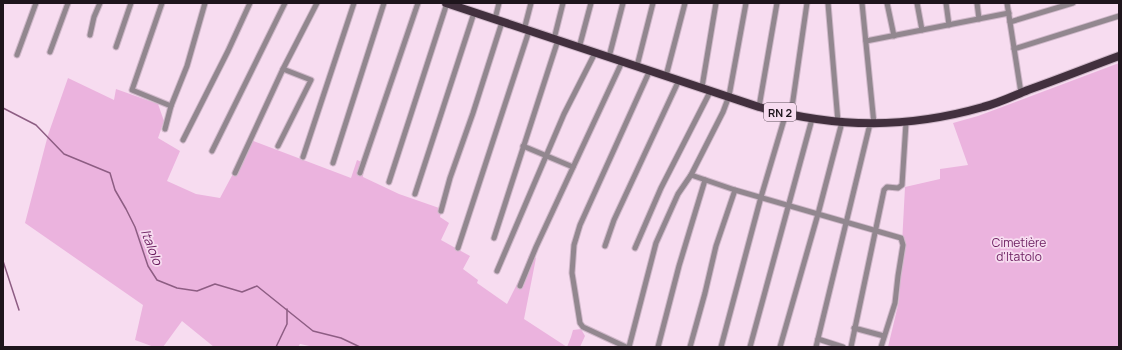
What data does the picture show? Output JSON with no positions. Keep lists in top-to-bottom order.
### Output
{
  "streets": {
    "highway": ["RN 2"]
  },
  "water": ["Italolo"],
  "parks": ["Cimetière d'Itatolo"]
}
